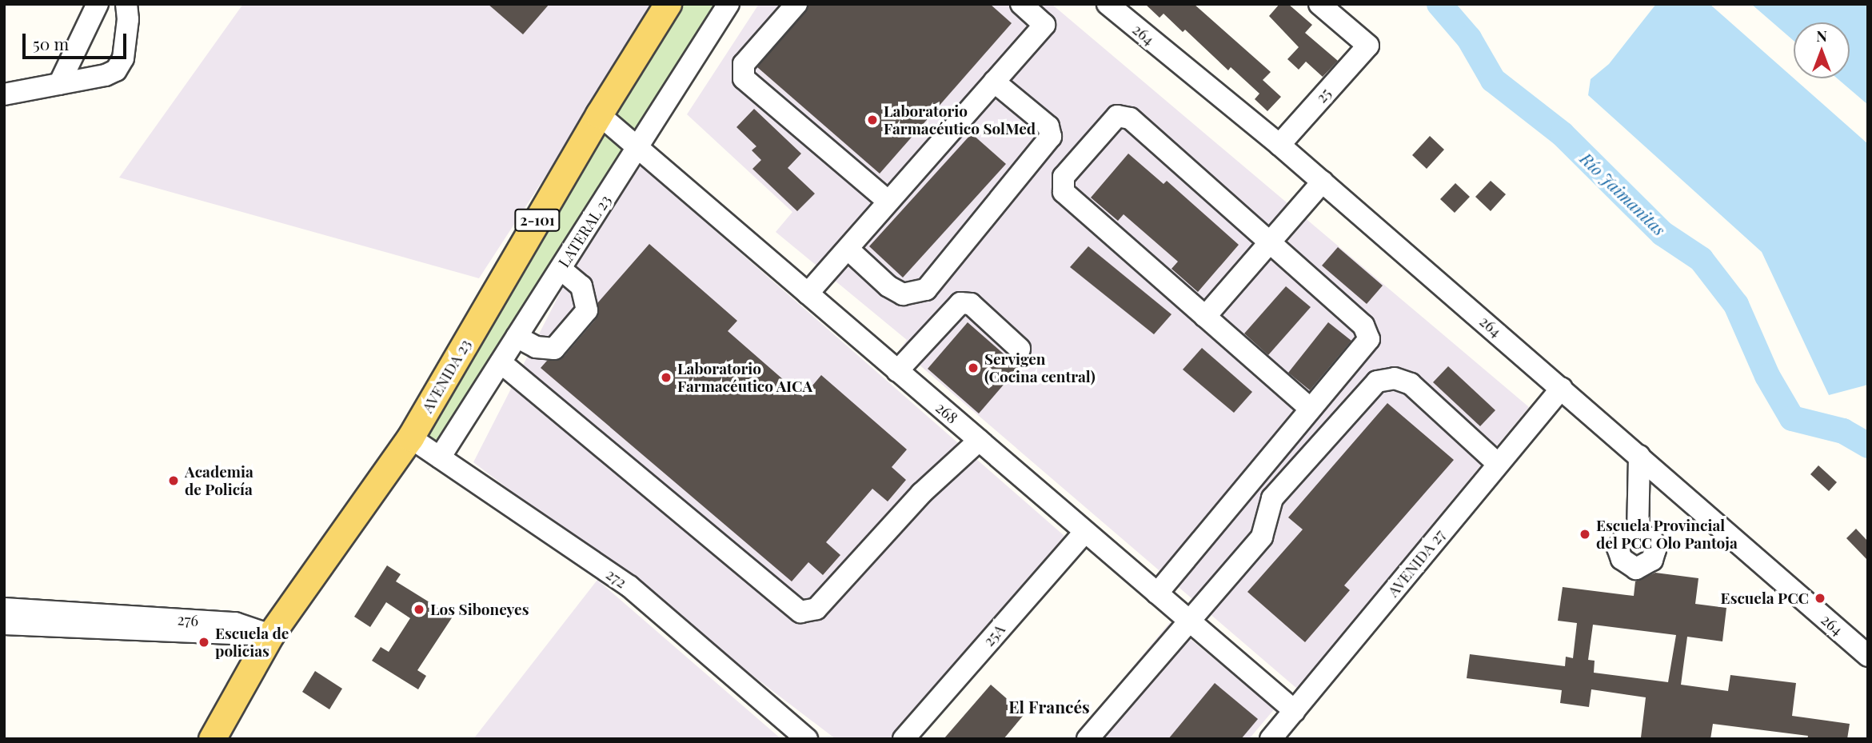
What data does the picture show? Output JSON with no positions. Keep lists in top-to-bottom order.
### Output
{
  "streets": {
    "main road": ["2-101", "AVENIDA 23"],
    "street": [
      "264",
      "25",
      "LATERAL 23",
      "268",
      "AVENIDA 27",
      "272",
      "276",
      "25A"
    ]
  },
  "crossings": [
    ["264", "25"],
    ["264", "AVENIDA 27"],
    ["LATERAL 23", "268"],
    ["LATERAL 23", "272"],
    ["AVENIDA 23", "268"],
    ["AVENIDA 23", "272"],
    ["AVENIDA 23", "276"],
    ["268", "AVENIDA 27"],
    ["268", "25A"]
  ],
  "districts": ["El Francés"],
  "water": ["Río Jaimanitas"],
  "places": [
    "Laboratorio Farmacéutico SolMed",
    "Servigen (Cocina central)",
    "Laboratorio Farmacéutico AICA",
    "Academia de Policía",
    "Escuela Provincial del PCC Olo Pantoja",
    "Escuela PCC",
    "Los Siboneyes",
    "Escuela de policias"
  ],
  "scale_bar": "50 m",
  "north": "top"
}
